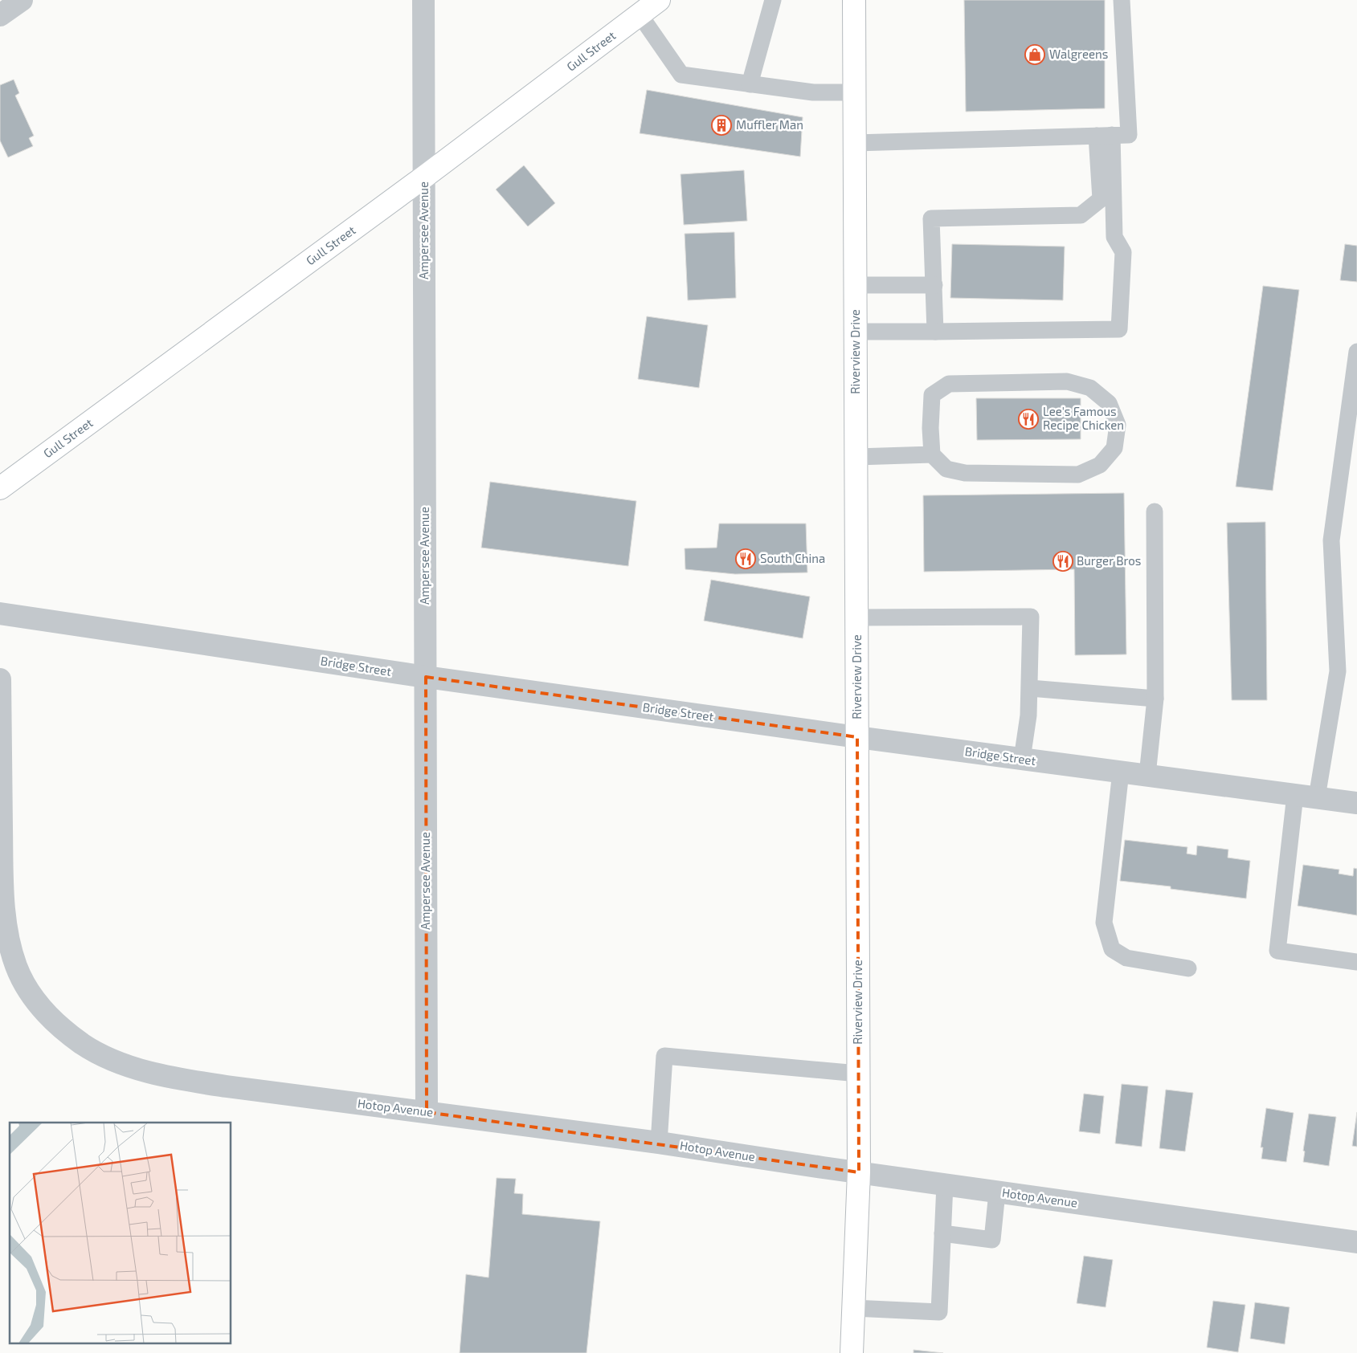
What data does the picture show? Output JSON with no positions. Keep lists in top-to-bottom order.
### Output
{
  "streets": {
    "main road": ["Gull Street", "Riverview Drive"],
    "street": ["Ampersee Avenue", "Bridge Street", "Hotop Avenue"]
  },
  "crossings": [
    ["Gull Street", "Ampersee Avenue"],
    ["Ampersee Avenue", "Bridge Street"],
    ["Ampersee Avenue", "Hotop Avenue"],
    ["Riverview Drive", "Bridge Street"],
    ["Riverview Drive", "Hotop Avenue"]
  ],
  "places": {
    "shop": ["Walgreens"],
    "building": ["Muffler Man"],
    "restaurant": ["Lee's Famous Recipe Chicken", "South China", "Burger Bros"]
  }
}
